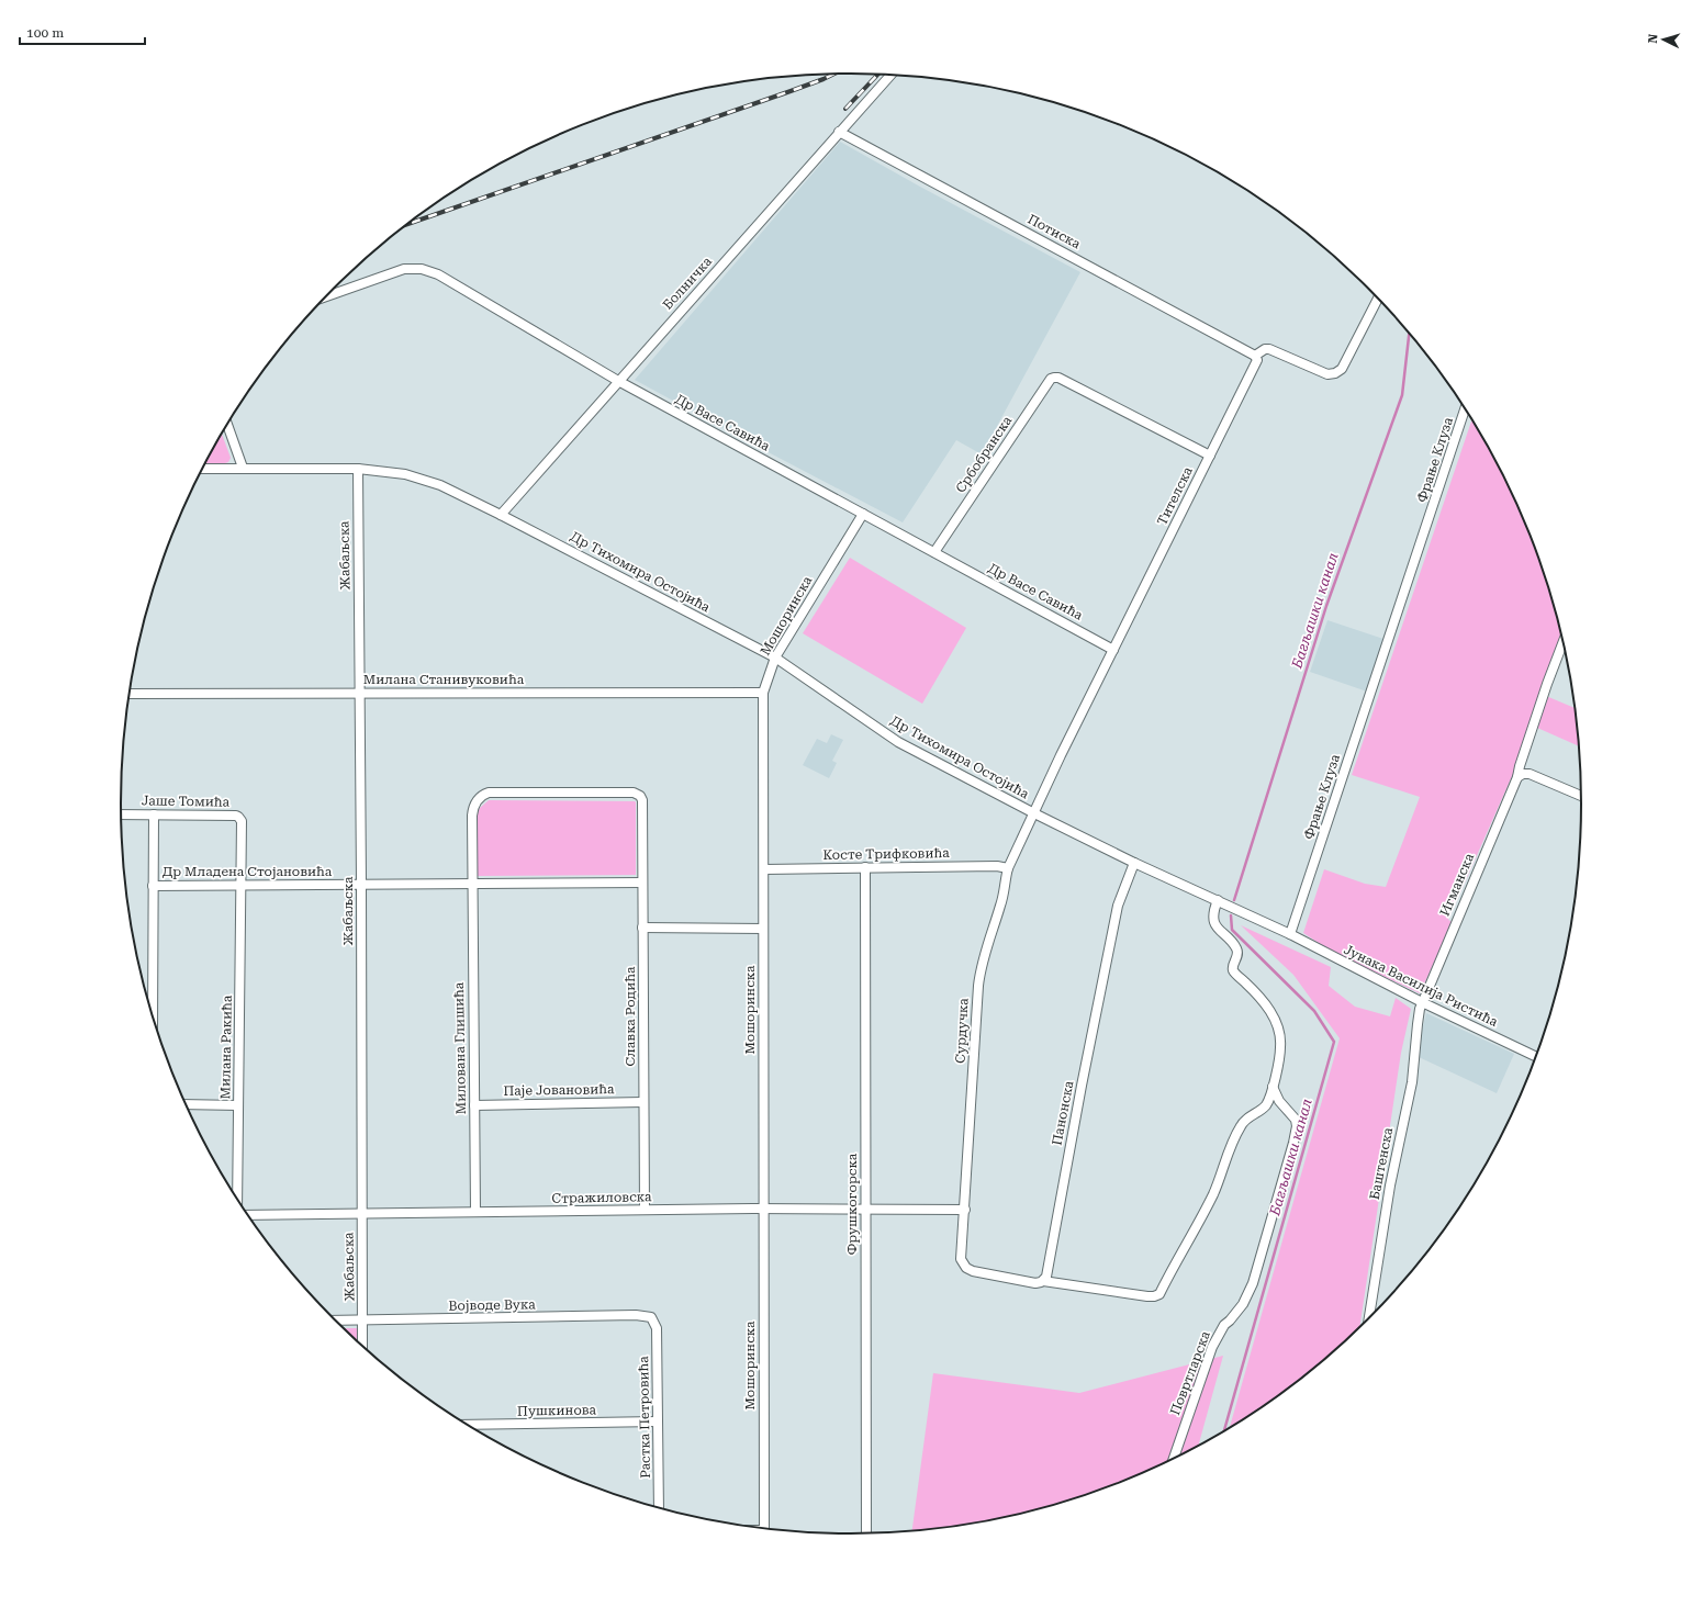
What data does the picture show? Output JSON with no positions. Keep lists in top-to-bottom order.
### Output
{
  "streets": {
    "street": [
      "Потиска",
      "Болничка",
      "Др Васе Савића",
      "Србобранска",
      "Фрање Клуза",
      "Тителска",
      "Жабаљска",
      "Др Тихомира Остојића",
      "Мошоринска",
      "Милана Станивуковића",
      "Јаше Томића",
      "Косте Трифковића",
      "Др Младена Стојановића",
      "Игманска",
      "Јунака Василија Ристића",
      "Славка Родића",
      "Сурдучка",
      "Милана Ракића",
      "Милована Глишића",
      "Паје Јовановића",
      "Панонска",
      "Баштенска",
      "Стражиловска",
      "Фрушкогорска",
      "Војводе Вука",
      "Повртларска",
      "Пушкинова",
      "Растка Петровића"
    ]
  },
  "crossings": [
    ["Потиска", "Болничка"],
    ["Потиска", "Тителска"],
    ["Болничка", "Др Васе Савића"],
    ["Болничка", "Др Тихомира Остојића"],
    ["Др Васе Савића", "Србобранска"],
    ["Др Васе Савића", "Тителска"],
    ["Др Васе Савића", "Мошоринска"],
    ["Србобранска", "Тителска"],
    ["Фрање Клуза", "Јунака Василија Ристића"],
    ["Тителска", "Др Тихомира Остојића"],
    ["Тителска", "Сурдучка"],
    ["Жабаљска", "Др Тихомира Остојића"],
    ["Жабаљска", "Милана Станивуковића"],
    ["Жабаљска", "Др Младена Стојановића"],
    ["Жабаљска", "Стражиловска"],
    ["Жабаљска", "Војводе Вука"],
    ["Др Тихомира Остојића", "Мошоринска"],
    ["Др Тихомира Остојића", "Сурдучка"],
    ["Мошоринска", "Милана Станивуковића"],
    ["Мошоринска", "Косте Трифковића"],
    ["Мошоринска", "Стражиловска"],
    ["Јаше Томића", "Др Младена Стојановића"],
    ["Јаше Томића", "Милана Ракића"],
    ["Косте Трифковића", "Сурдучка"],
    ["Косте Трифковића", "Фрушкогорска"],
    ["Др Младена Стојановића", "Славка Родића"],
    ["Др Младена Стојановића", "Милана Ракића"],
    ["Др Младена Стојановића", "Милована Глишића"],
    ["Игманска", "Јунака Василија Ристића"],
    ["Игманска", "Баштенска"],
    ["Јунака Василија Ристића", "Баштенска"],
    ["Славка Родића", "Милована Глишића"],
    ["Славка Родића", "Паје Јовановића"],
    ["Славка Родића", "Стражиловска"],
    ["Сурдучка", "Панонска"],
    ["Сурдучка", "Стражиловска"],
    ["Милована Глишића", "Паје Јовановића"],
    ["Милована Глишића", "Стражиловска"],
    ["Стражиловска", "Фрушкогорска"],
    ["Војводе Вука", "Растка Петровића"],
    ["Пушкинова", "Растка Петровића"]
  ],
  "water": ["Багљашки канал"],
  "scale_bar": "100 m",
  "north": "left"
}
